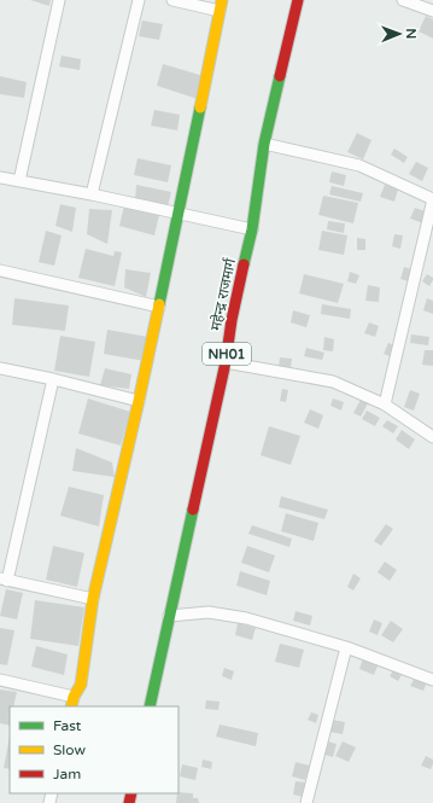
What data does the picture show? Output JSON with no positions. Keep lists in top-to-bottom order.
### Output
{
  "streets": {
    "main road": ["महेन्द्र राजमार्ग", "NH01"]
  },
  "legend": ["Fast", "Slow", "Jam"],
  "north": "right"
}
